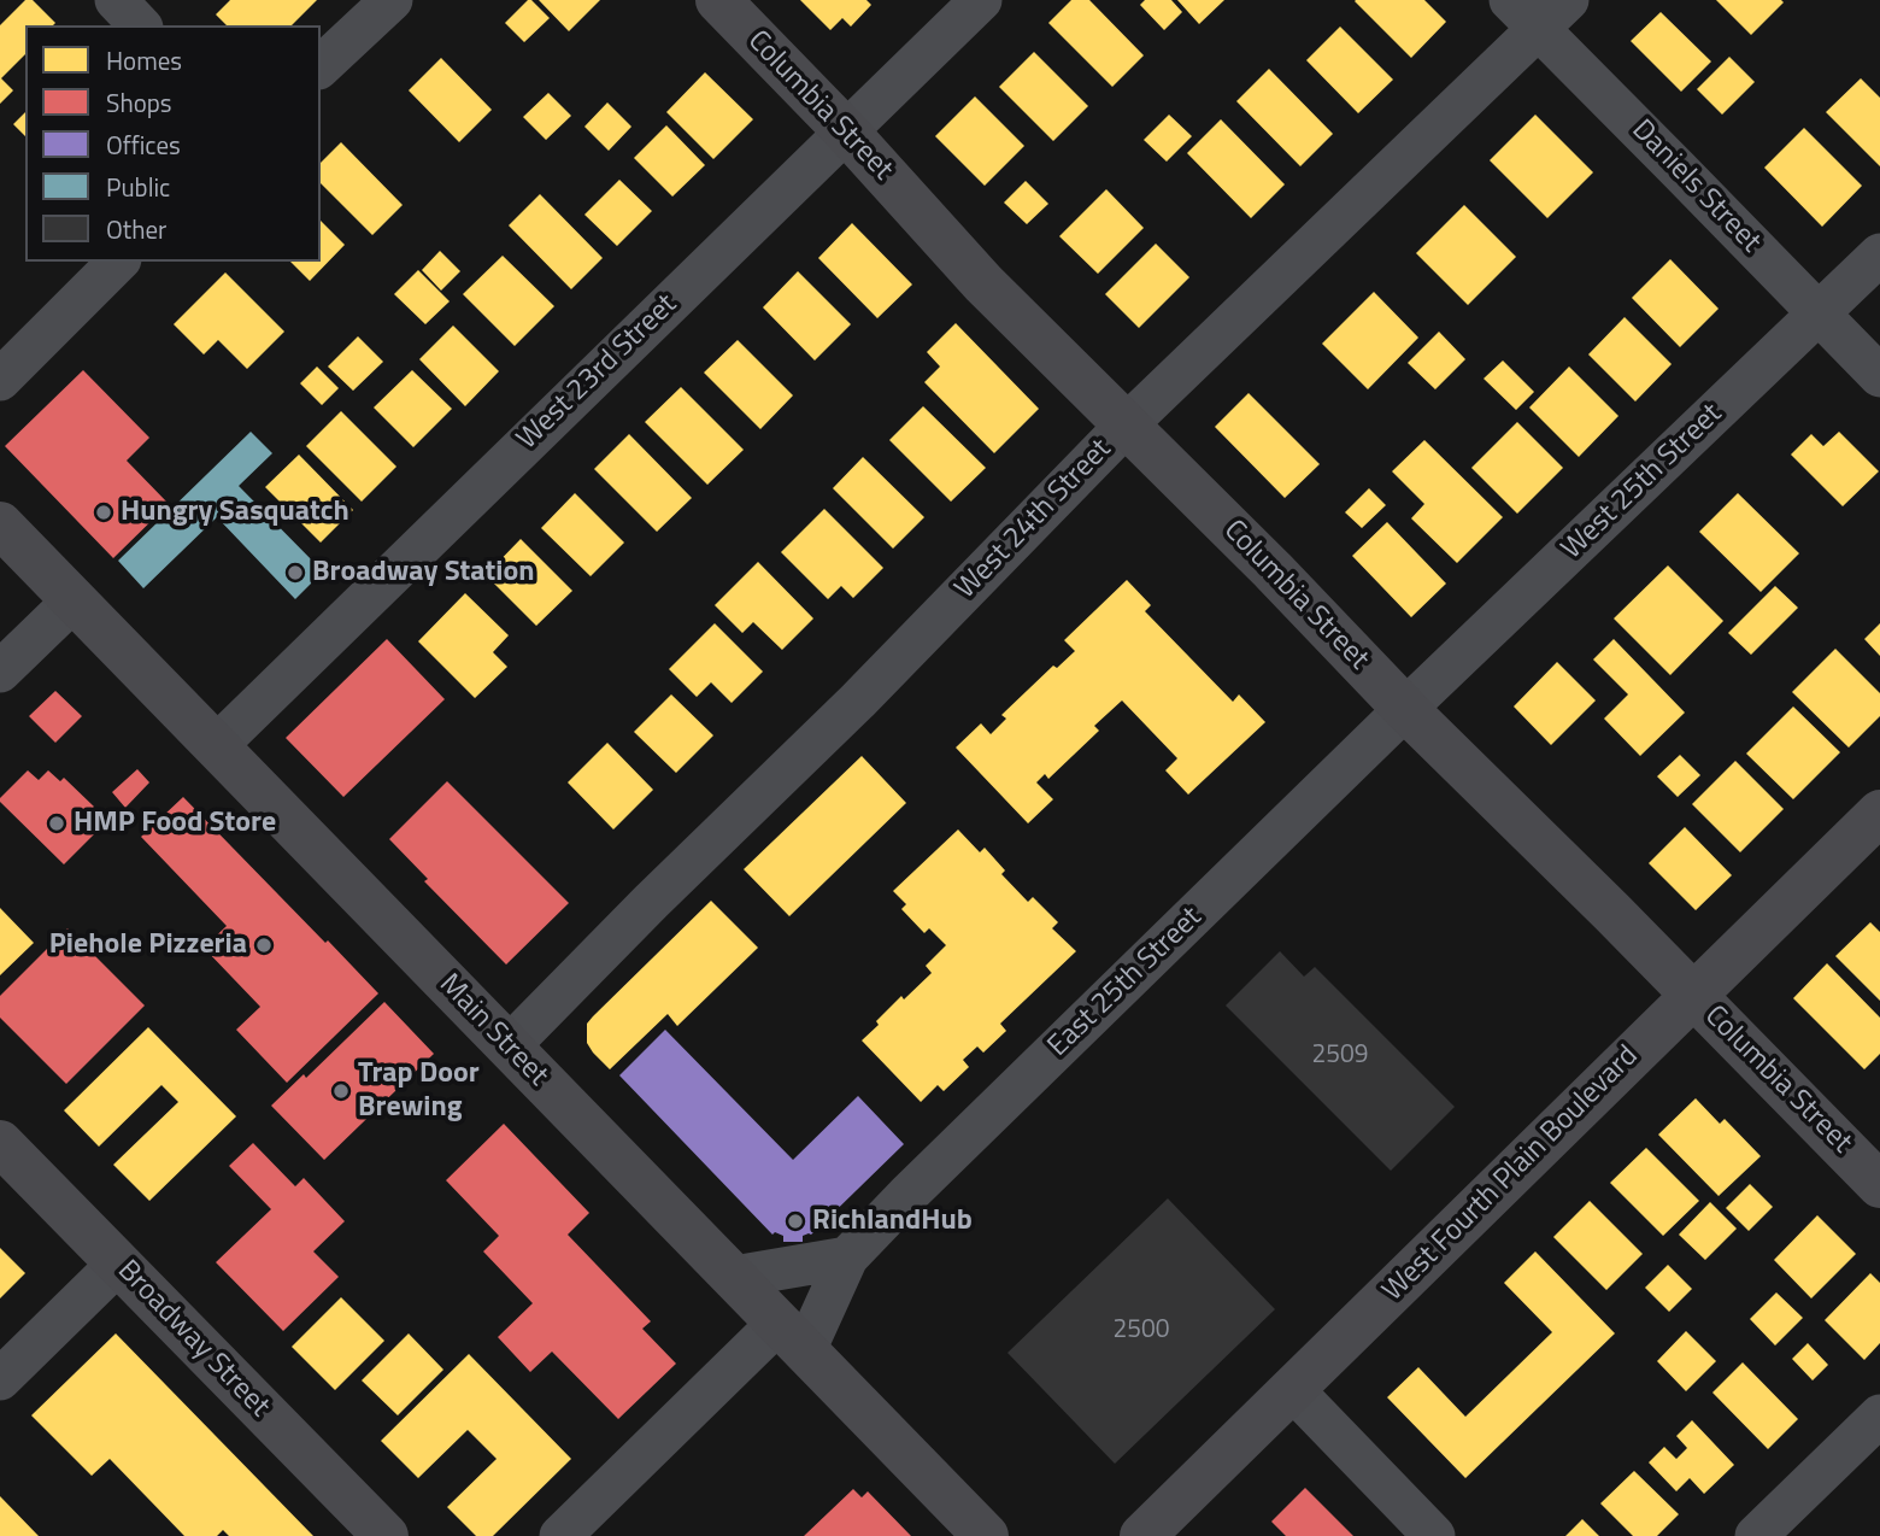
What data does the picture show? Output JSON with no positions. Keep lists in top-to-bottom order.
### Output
{
  "streets": {
    "main road": [
      "Columbia Street",
      "Main Street",
      "West Fourth Plain Boulevard",
      "Broadway Street"
    ],
    "street": [
      "Daniels Street",
      "West 23rd Street",
      "West 25th Street",
      "West 24th Street",
      "East 25th Street"
    ]
  },
  "crossings": [
    ["Columbia Street", "West 23rd Street"],
    ["Columbia Street", "West 25th Street"],
    ["Columbia Street", "West 24th Street"],
    ["Columbia Street", "East 25th Street"],
    ["Columbia Street", "West Fourth Plain Boulevard"],
    ["Daniels Street", "West 25th Street"],
    ["Daniels Street", "West 24th Street"],
    ["West 23rd Street", "Main Street"],
    ["West 25th Street", "East 25th Street"],
    ["West 24th Street", "Main Street"],
    ["East 25th Street", "Main Street"]
  ],
  "places": [
    "Hungry Sasquatch",
    "Broadway Station",
    "HMP Food Store",
    "Piehole Pizzeria",
    "Trap Door Brewing",
    "RichlandHub"
  ],
  "house_numbers": ["2509", "2500"],
  "legend": [
    "Homes",
    "Shops",
    "Offices",
    "Public",
    "Other"
  ]
}
